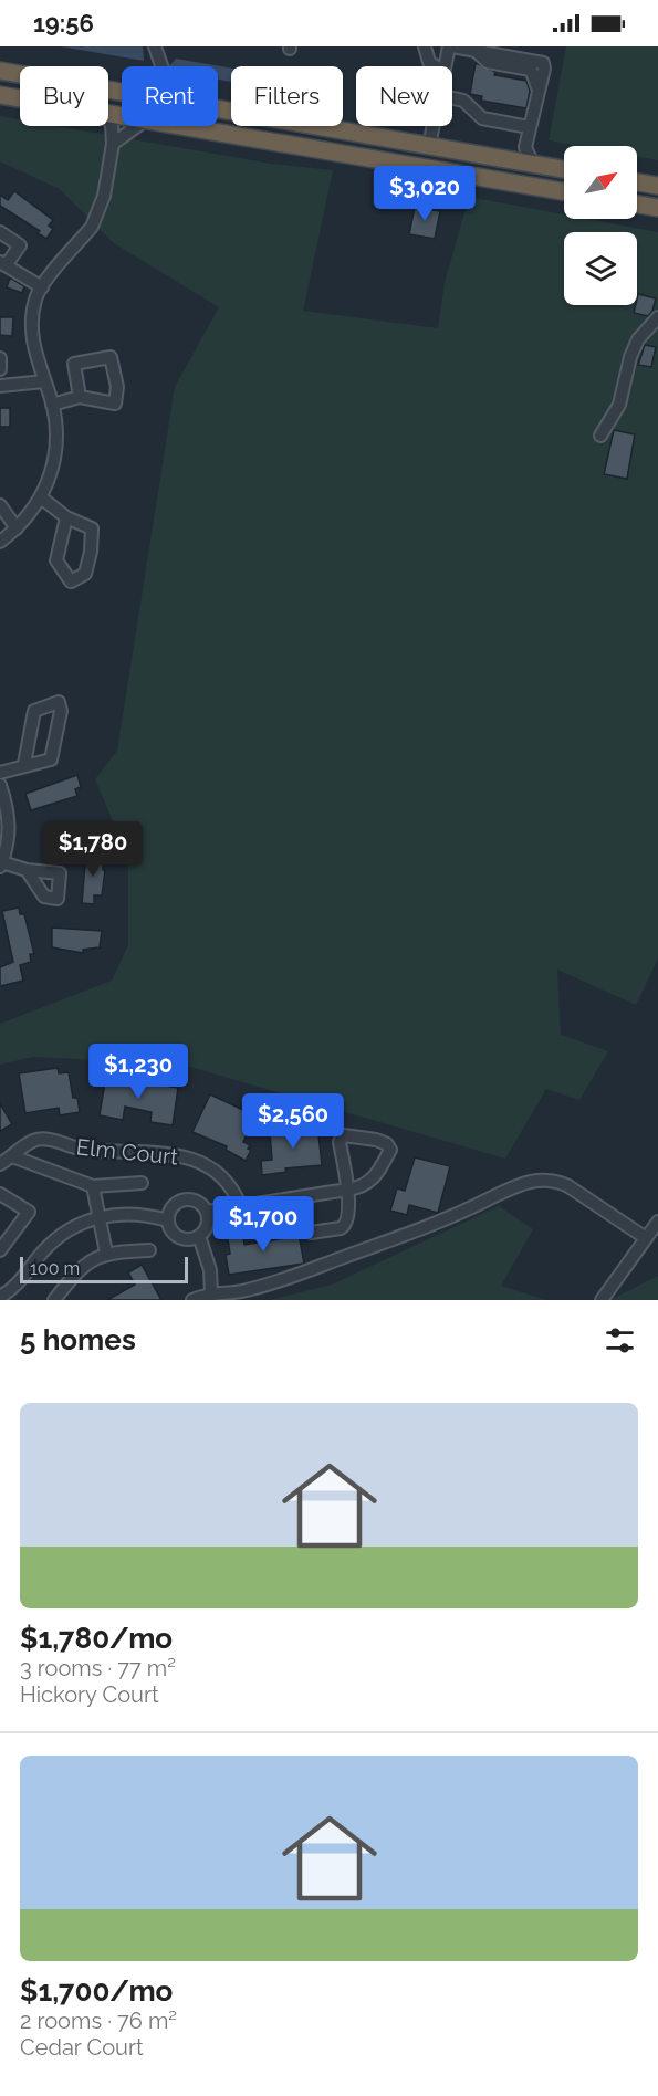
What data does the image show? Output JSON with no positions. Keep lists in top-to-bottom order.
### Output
{
  "streets": {
    "street": ["Elm Court"]
  },
  "scale_bar": "100 m",
  "north": "top right",
  "page": {
    "status": "19:56",
    "chip": [
      "Buy",
      "Rent",
      "Filters",
      "New"
    ],
    "price": [
      "$3,020",
      "$1,780",
      "$1,230",
      "$2,560",
      "$1,700"
    ],
    "scale": "100 m",
    "heading": "5 homes",
    "list": [
      {
        "name": "$1,780/mo",
        "note": "3 rooms · 77 m² · Hickory Court"
      },
      {
        "name": "$1,700/mo",
        "note": "2 rooms · 76 m² · Cedar Court"
      }
    ]
  }
}
